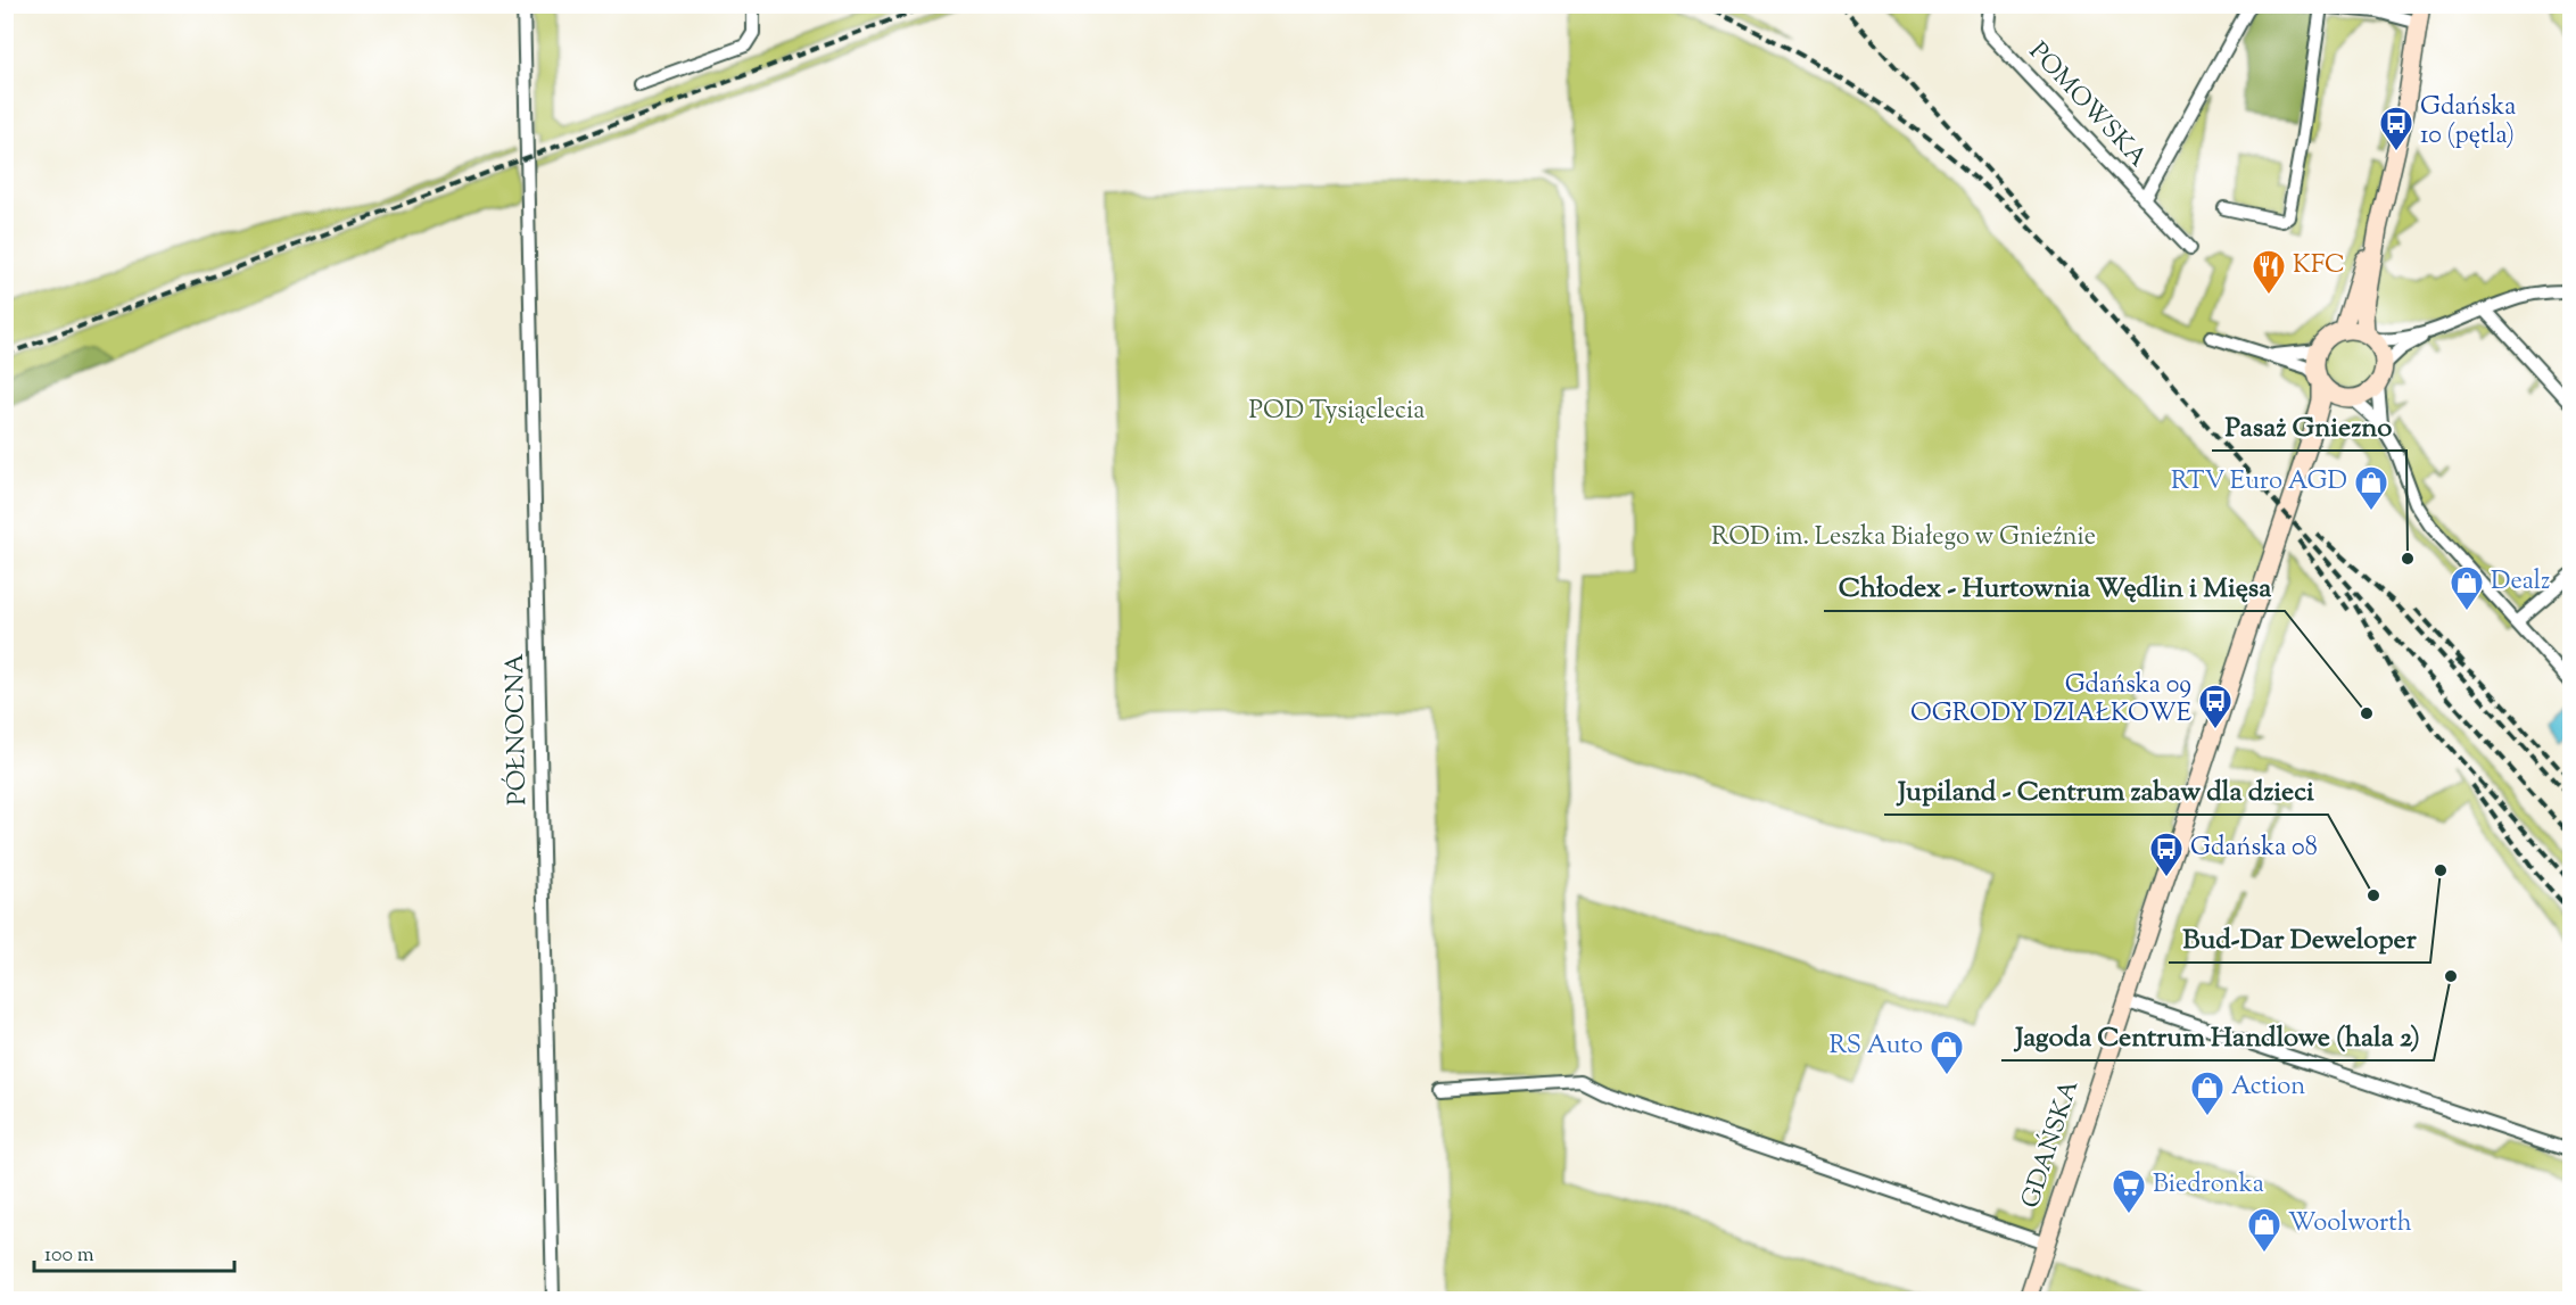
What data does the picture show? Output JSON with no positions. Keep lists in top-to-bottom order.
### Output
{
  "streets": {
    "street": ["POMOWSKA", "PÓŁNOCNA", "GDAŃSKA"]
  },
  "parks": ["POD Tysiąclecia", "ROD im. Leszka Białego w Gnieźnie"],
  "places": {
    "bus stop": ["Gdańska 10 (pętla)", "Gdańska 09 OGRODY DZIAŁKOWE", "Gdańska 08"],
    "restaurant": ["KFC"],
    "shop": [
      "RTV Euro AGD",
      "Dealz",
      "RS Auto",
      "Action",
      "Woolworth"
    ],
    "other": [
      "Pasaż Gniezno",
      "Chłodex - Hurtownia Wędlin i Mięsa",
      "Bud-Dar Deweloper",
      "Jupiland - Centrum zabaw dla dzieci",
      "Jagoda Centrum Handlowe (hala 2)"
    ],
    "supermarket": ["Biedronka"]
  },
  "scale_bar": "100 m"
}
